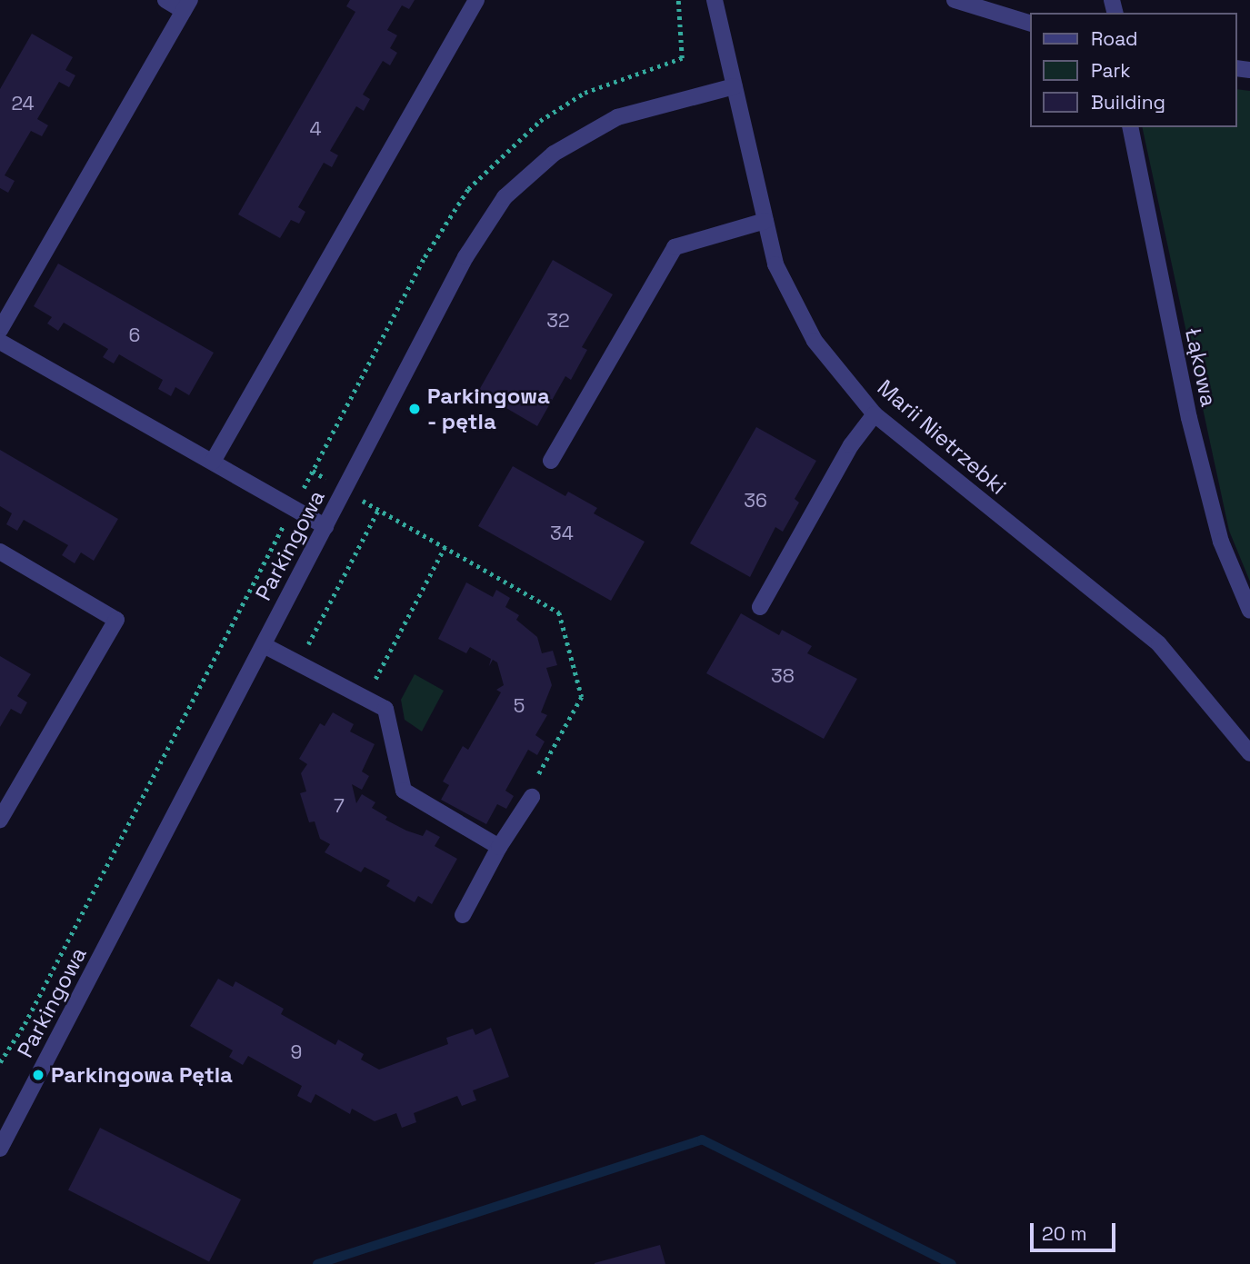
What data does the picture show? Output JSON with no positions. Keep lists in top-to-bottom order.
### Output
{
  "streets": {
    "street": ["Łąkowa", "Marii Nietrzebki", "Parkingowa"]
  },
  "crossings": [
    ["Marii Nietrzebki", "Parkingowa"]
  ],
  "places": ["Parkingowa - pętla", "Parkingowa Pętla"],
  "house_numbers": [
    "24",
    "4",
    "32",
    "6",
    "36",
    "34",
    "38",
    "5",
    "7",
    "9"
  ],
  "legend": ["Road", "Park", "Building"],
  "scale_bar": "20 m"
}
